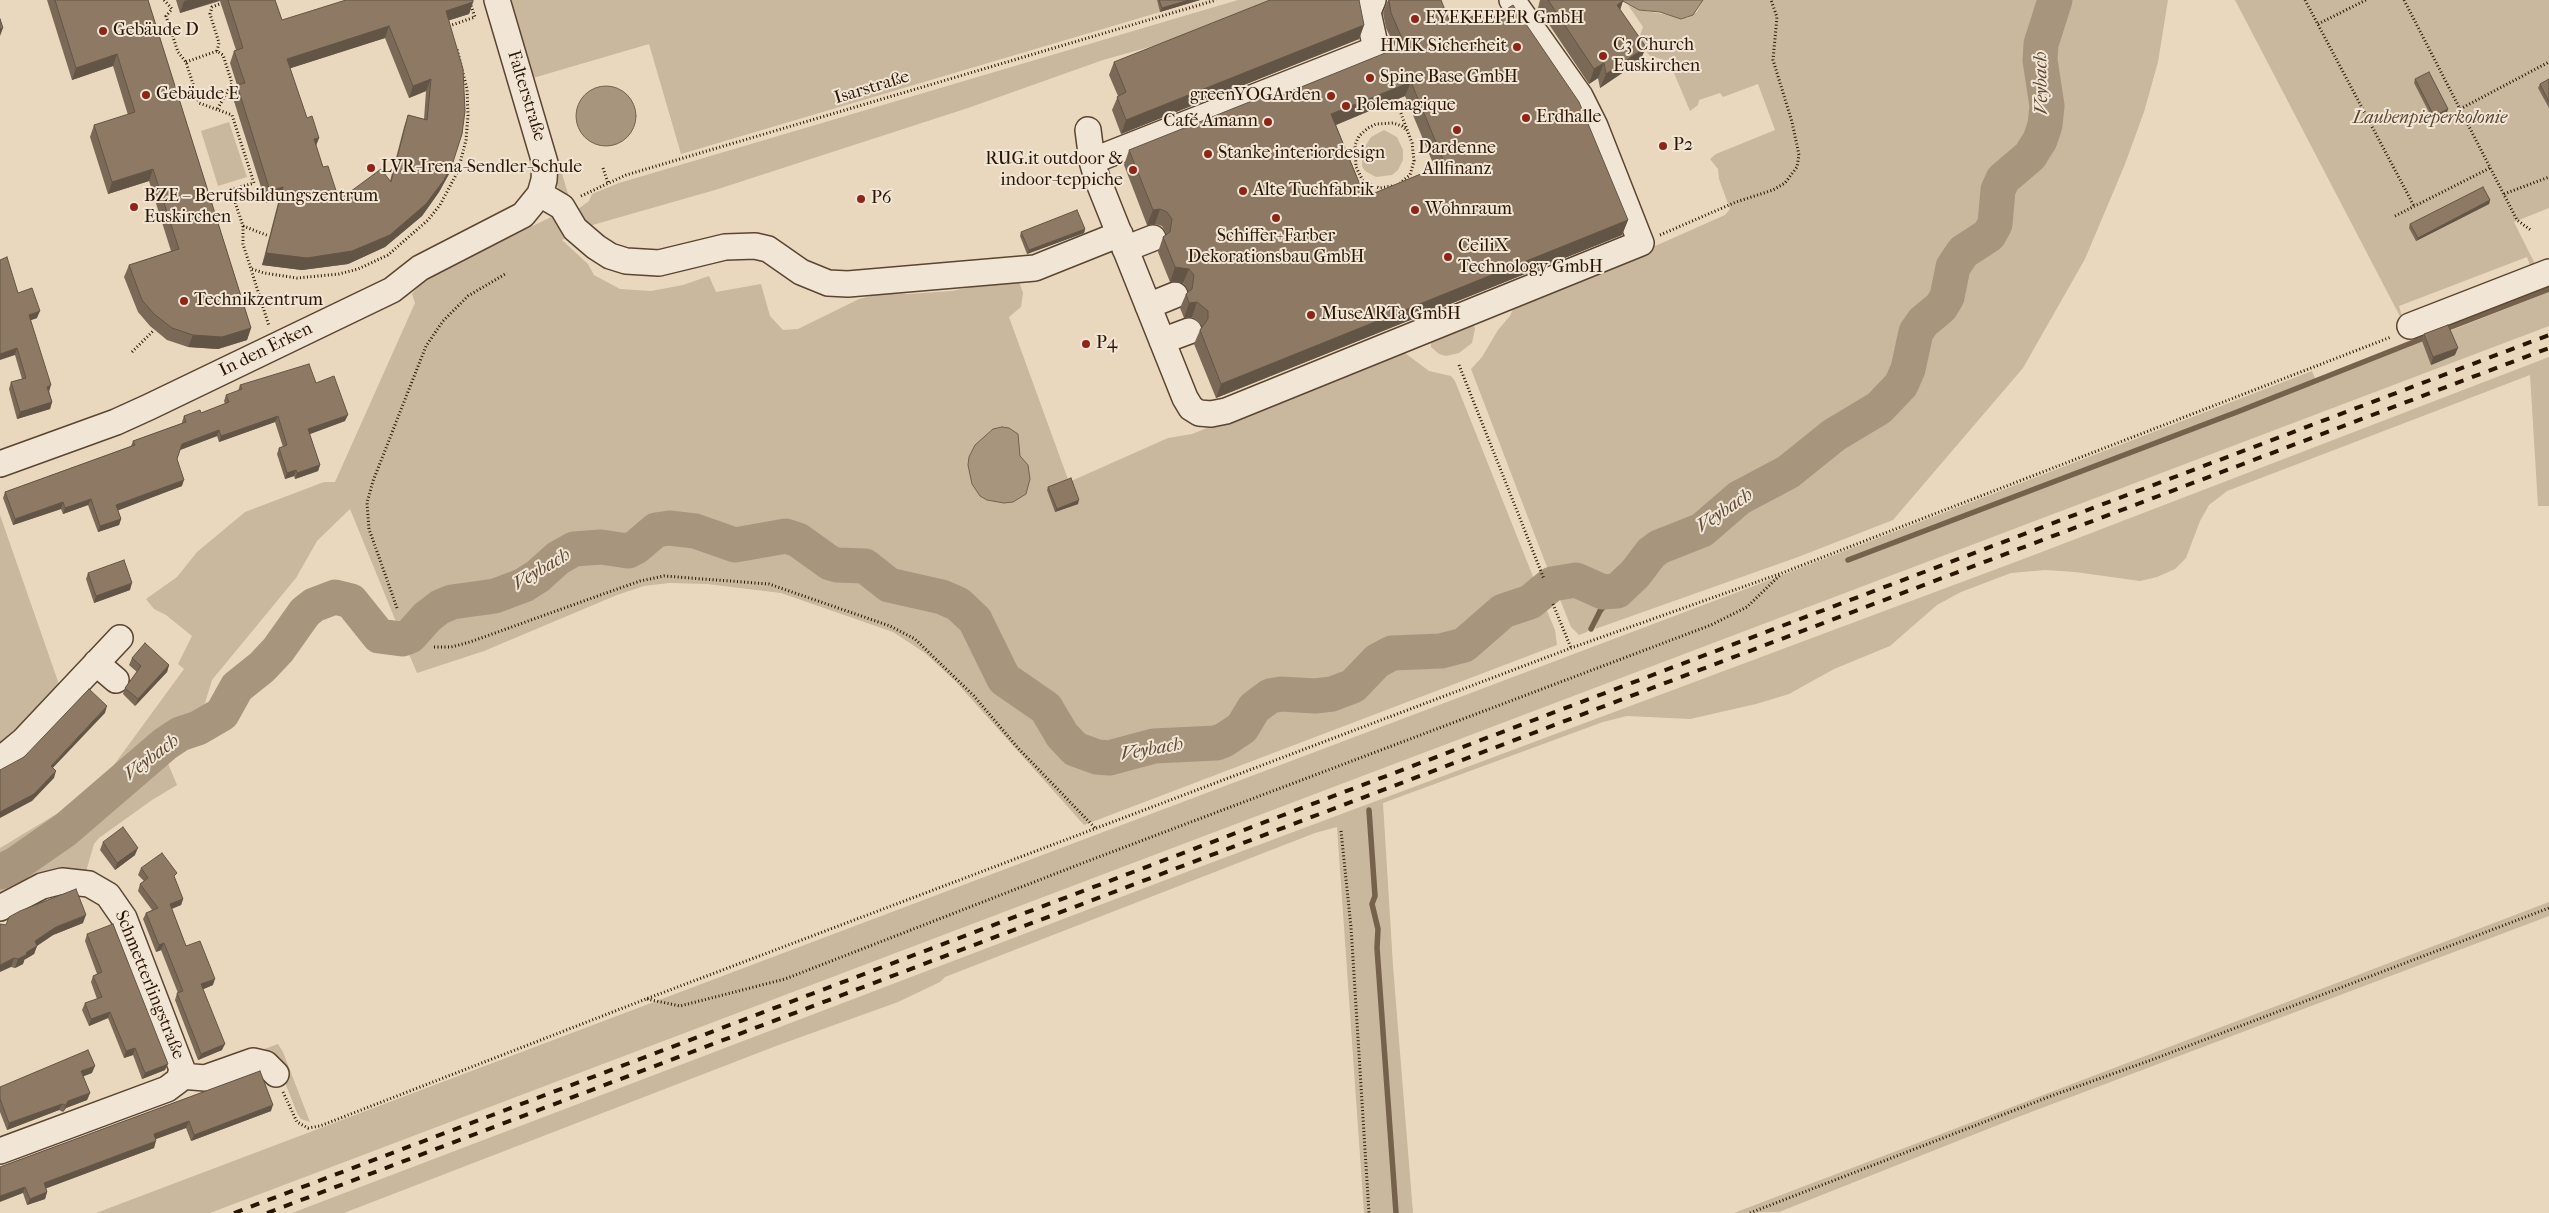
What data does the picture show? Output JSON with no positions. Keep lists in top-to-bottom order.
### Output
{
  "streets": {
    "street": ["Falterstraße", "In den Erken", "Schmetterlingstraße"],
    "path": ["Isarstraße"]
  },
  "crossings": [
    ["Falterstraße", "In den Erken"]
  ],
  "water": ["Veybach"],
  "parks": ["Laubenpieperkolonie"],
  "places": [
    "EYEKEEPER GmbH",
    "Gebäude D",
    "HMK Sicherheit",
    "C3 Church Euskirchen",
    "Spine Base GmbH",
    "Gebäude E",
    "greenYOGArden",
    "Polemagique",
    "Erdhalle",
    "Café Amann",
    "Dardenne Allfinanz",
    "P2",
    "Stanke interiordesign",
    "LVR-Irena-Sendler-Schule",
    "RUG.it outdoor & indoor-teppiche",
    "Alte Tuchfabrik",
    "P6",
    "BZE – Berufsbildungszentrum Euskirchen",
    "Wohnraum",
    "Schiffer+Farber Dekorationsbau GmbH",
    "CeiliX Technology GmbH",
    "Technikzentrum",
    "MuseARTa GmbH",
    "P4"
  ]
}
